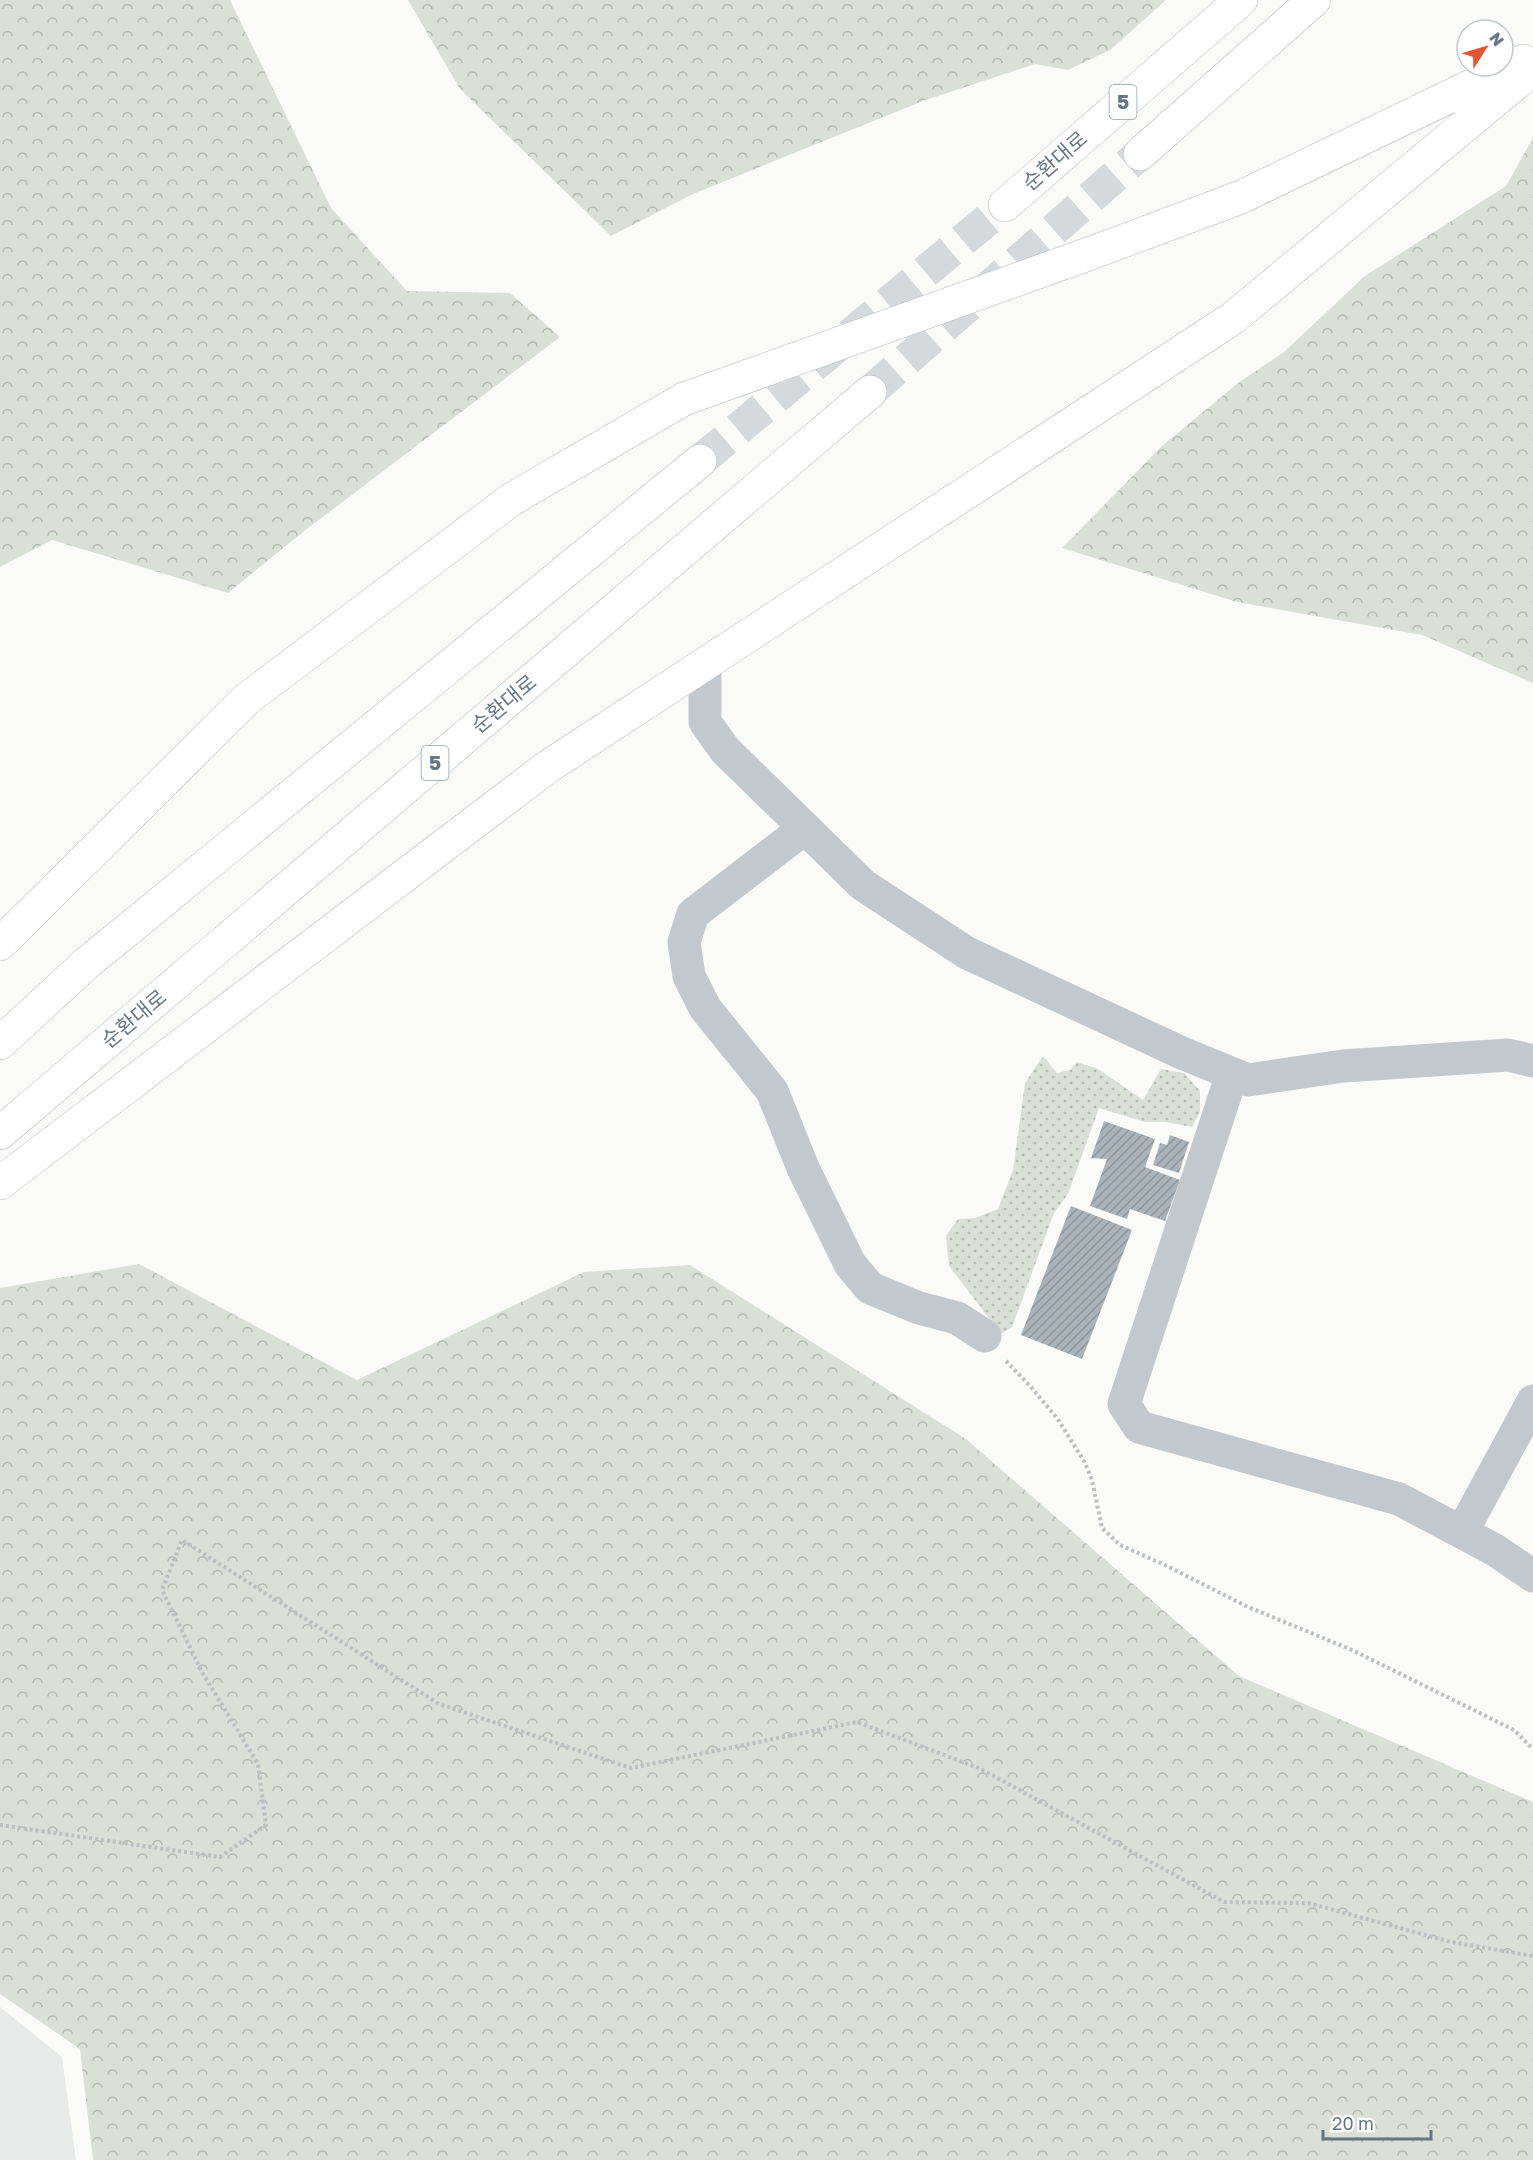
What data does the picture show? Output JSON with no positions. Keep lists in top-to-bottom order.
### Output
{
  "streets": {
    "highway": ["5", "순환대로"]
  },
  "scale_bar": "20 m",
  "north": "top right"
}
